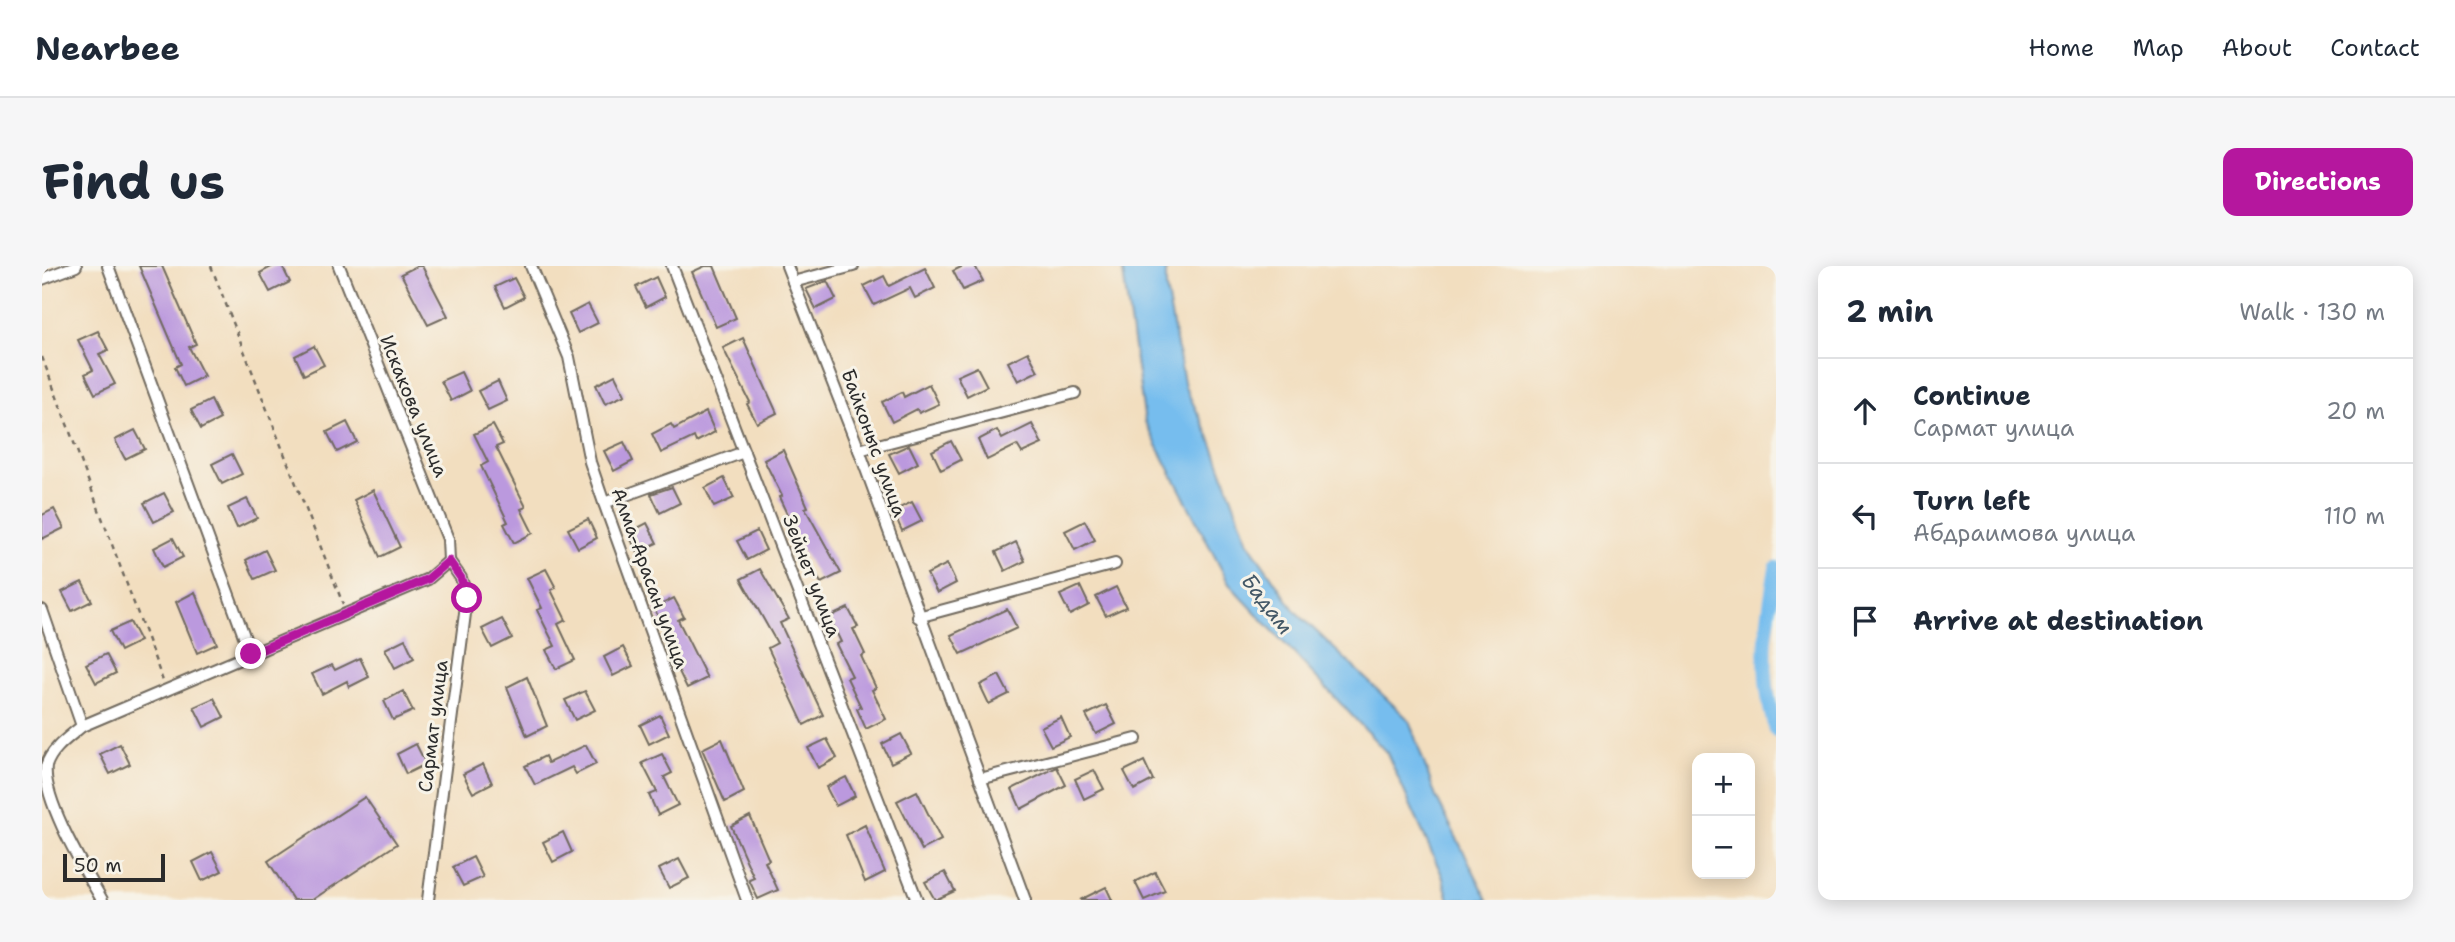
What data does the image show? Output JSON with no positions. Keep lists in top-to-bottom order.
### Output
{
  "streets": {
    "street": [
      "Искакова улица",
      "Байконыс улица",
      "Зейнет улица",
      "Алма-Арасан улица",
      "Сармат улица"
    ]
  },
  "crossings": [
    ["Искакова улица", "Сармат улица"]
  ],
  "water": ["Бадам"],
  "scale_bar": "50 m",
  "page": {
    "header": "Nearbee",
    "nav": [
      "Home",
      "Map",
      "About",
      "Contact"
    ],
    "buttons": "Directions",
    "title": "Find us",
    "heading": ["2 min", "Walk · 130 m"],
    "list": [
      ["Continue", "Сармат улица", "20 m"],
      ["Turn left", "Абдраимова улица", "110 m"],
      "Arrive at destination"
    ],
    "map_buttons": ["+", "−"],
    "scale": "50 m"
  }
}
